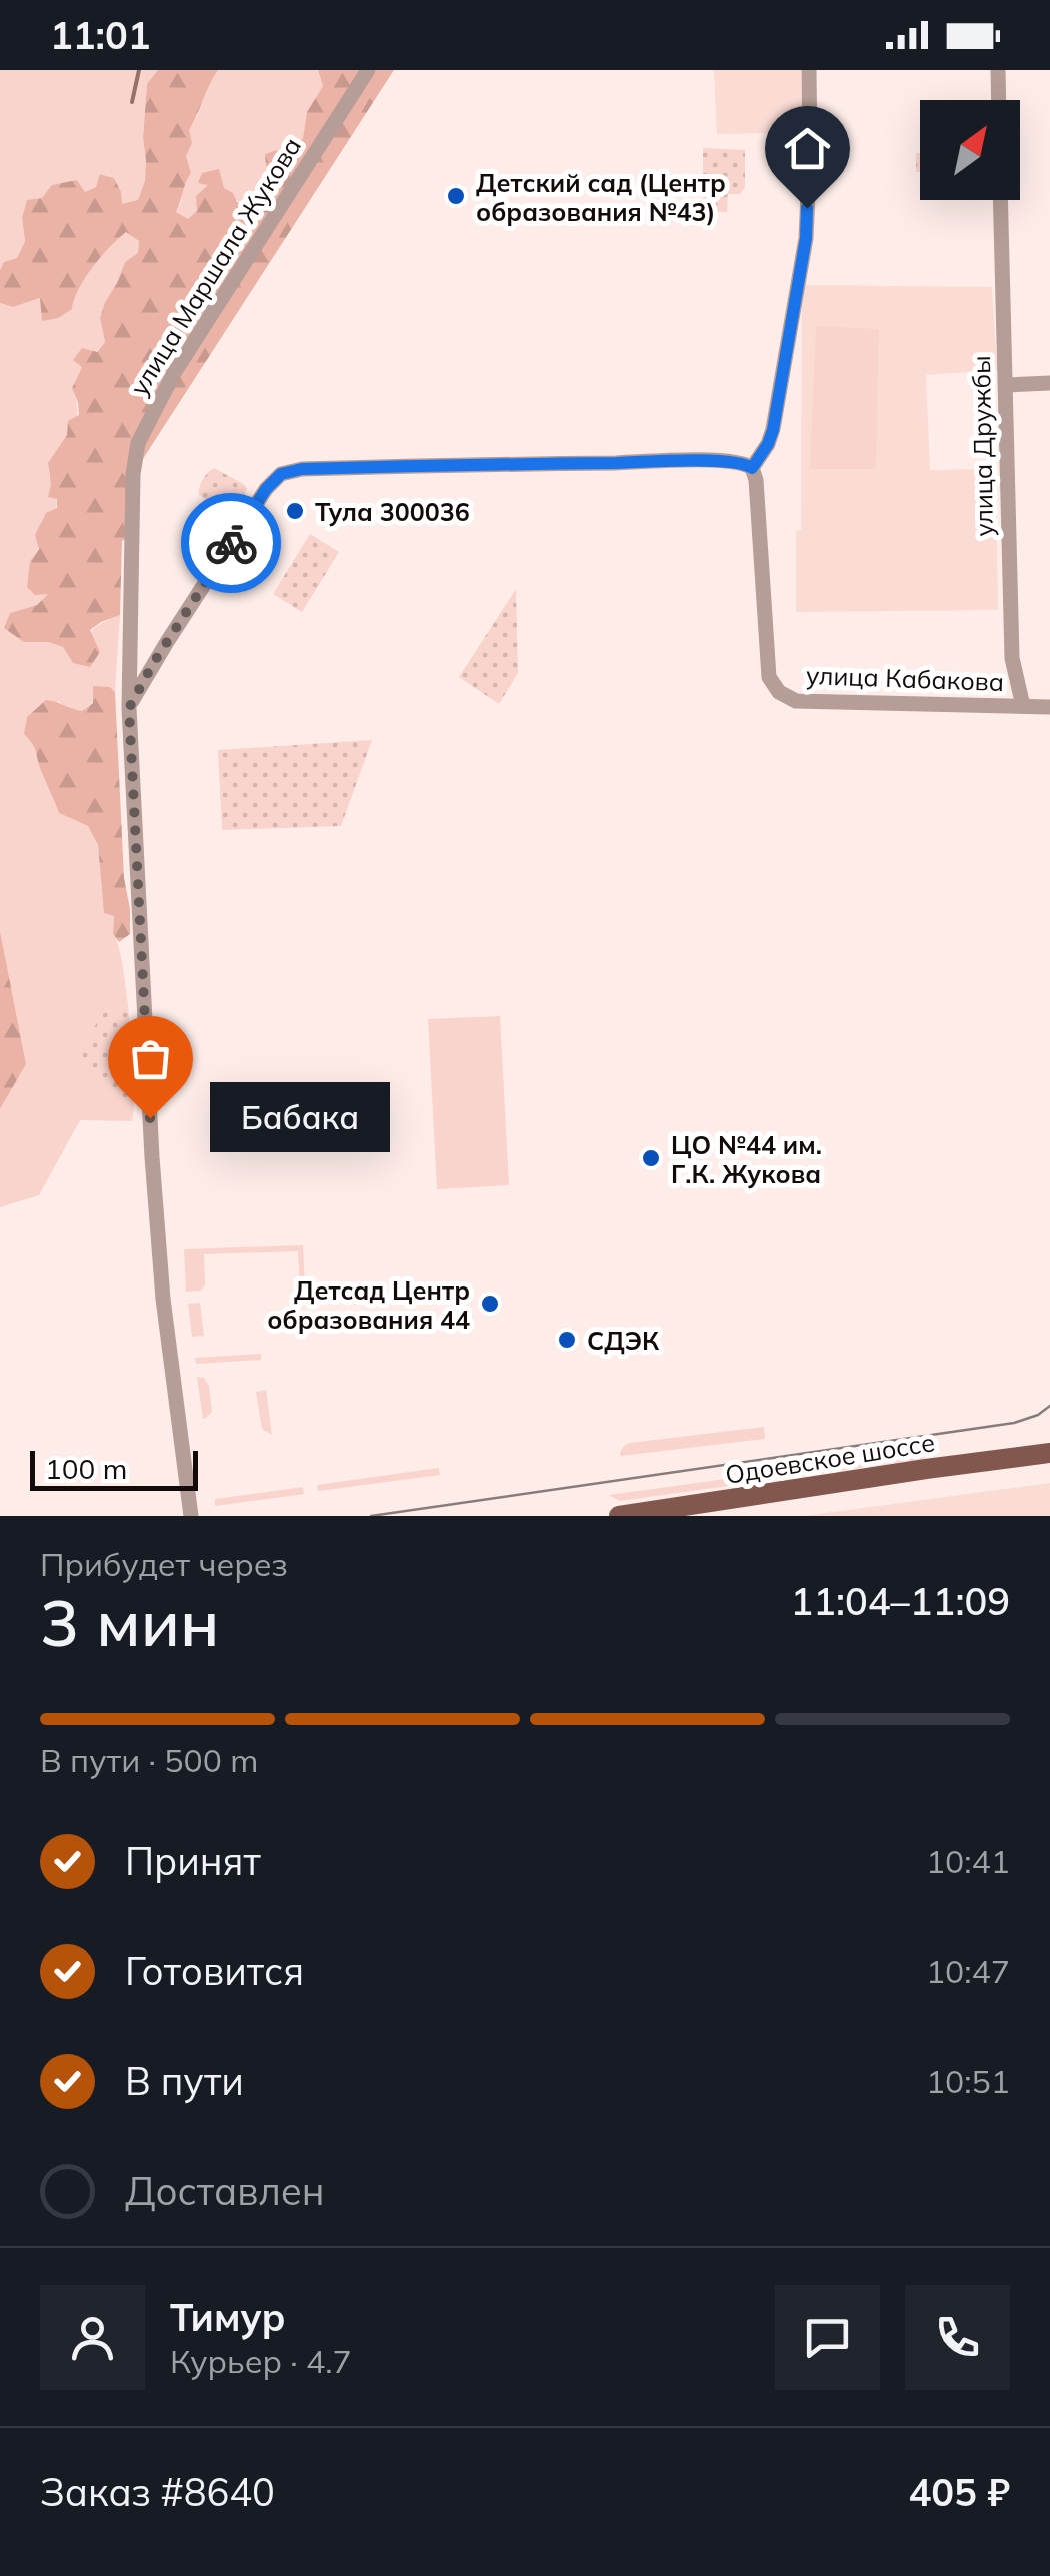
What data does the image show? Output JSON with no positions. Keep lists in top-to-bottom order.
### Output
{
  "streets": {
    "main road": ["Одоевское шоссе"],
    "street": ["улица Маршала Жукова", "улица Дружбы", "улица Кабакова"]
  },
  "crossings": [
    ["улица Дружбы", "улица Кабакова"]
  ],
  "places": [
    "Детский сад (Центр образования №43)",
    "Тула 300036",
    "Бабака",
    "ЦО №44 им. Г.К. Жукова",
    "Детсад Центр образования 44",
    "СДЭК"
  ],
  "scale_bar": "100 m",
  "north": "top right",
  "page": {
    "status": "11:01",
    "bubble": "Бабака",
    "scale": "100 m",
    "heading": ["3 мин", "Прибудет через", "11:04–11:09"],
    "panel": [
      "Тимур",
      "Курьер · 4.7",
      "Заказ #8640",
      "405 ₽"
    ],
    "bar": "В пути · 500 m",
    "list": [
      ["Принят", "10:41"],
      ["Готовится", "10:47"],
      ["В пути", "10:51"],
      "Доставлен"
    ]
  }
}
